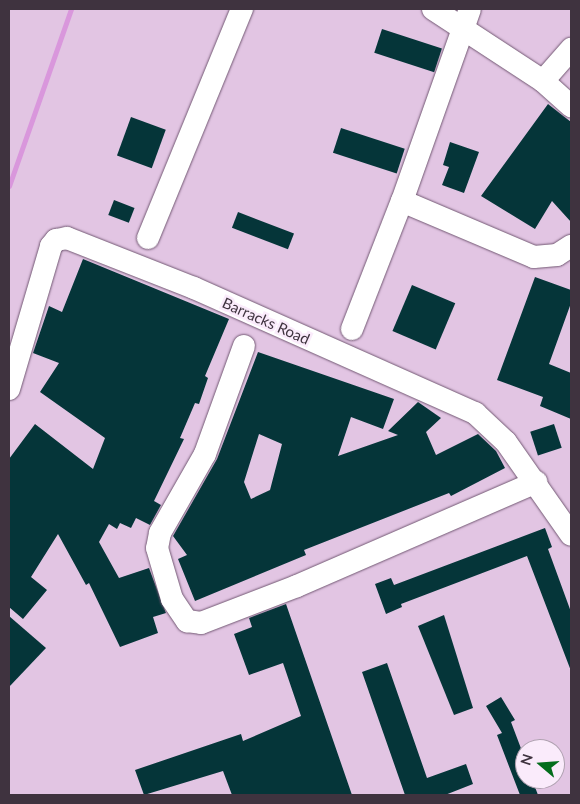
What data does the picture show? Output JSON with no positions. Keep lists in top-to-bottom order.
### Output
{
  "streets": {
    "street": ["Barracks Road"]
  },
  "north": "left"
}
